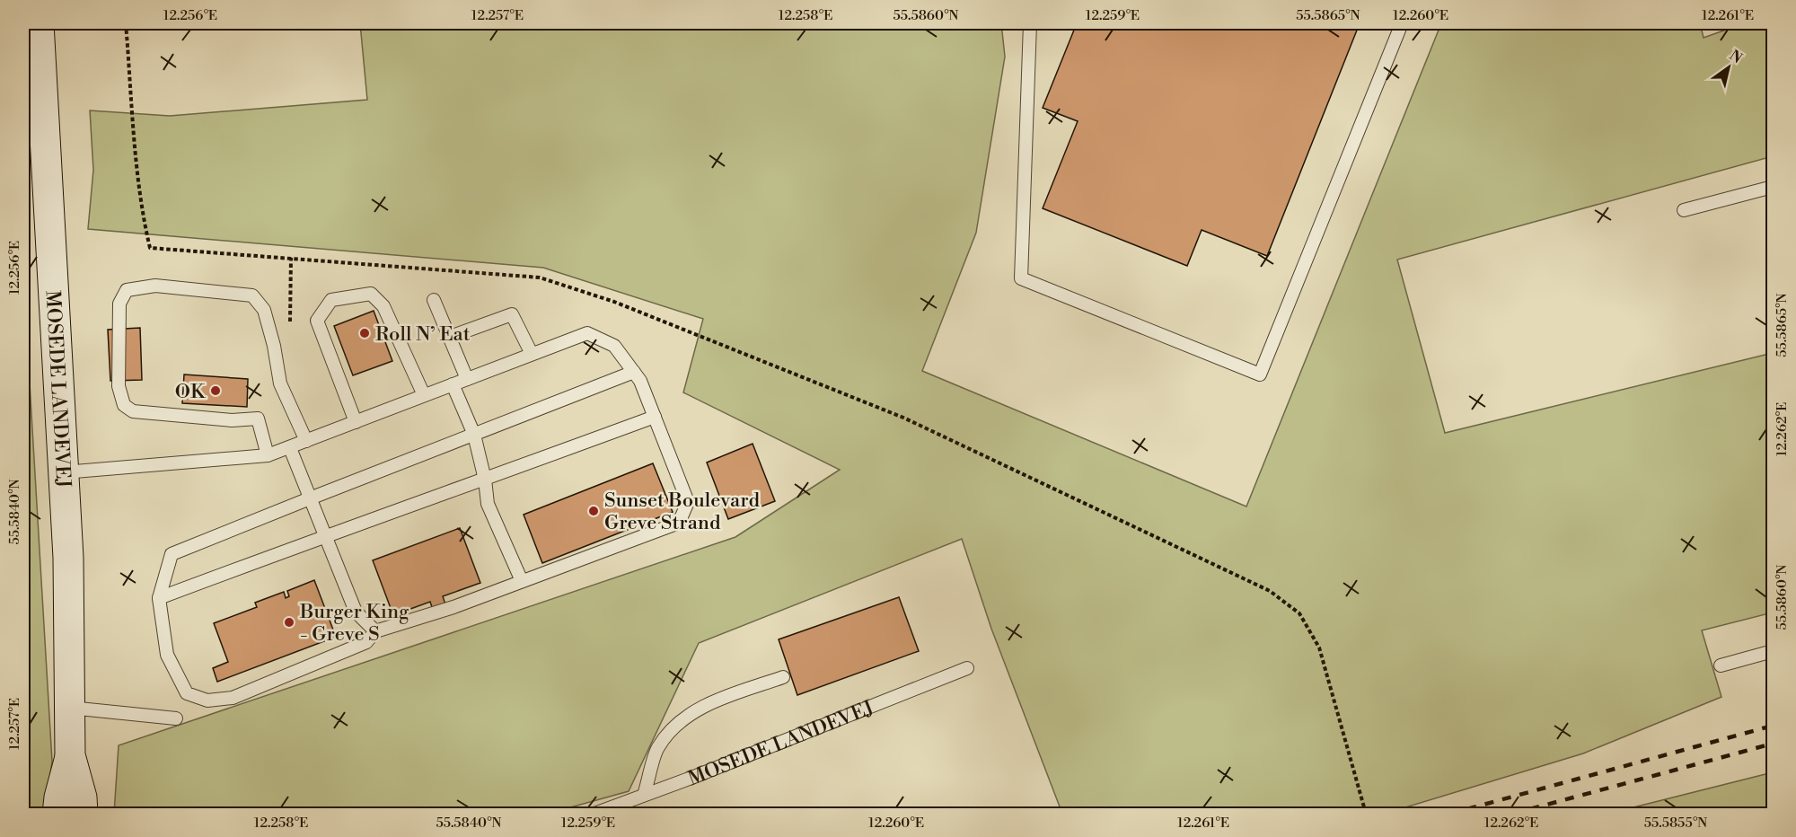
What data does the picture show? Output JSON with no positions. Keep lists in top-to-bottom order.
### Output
{
  "streets": {
    "main road": ["MOSEDE LANDEVEJ"]
  },
  "places": [
    "Roll N’ Eat",
    "OK",
    "Sunset Boulevard Greve Strand",
    "Burger King - Greve S"
  ],
  "north": "top right",
  "coordinates": [
    "12.256°E",
    "12.257°E",
    "12.258°E",
    "55.5860°N",
    "12.259°E",
    "55.5865°N",
    "12.260°E",
    "12.261°E",
    "12.262°E",
    "55.5840°N",
    "55.5855°N"
  ]
}
